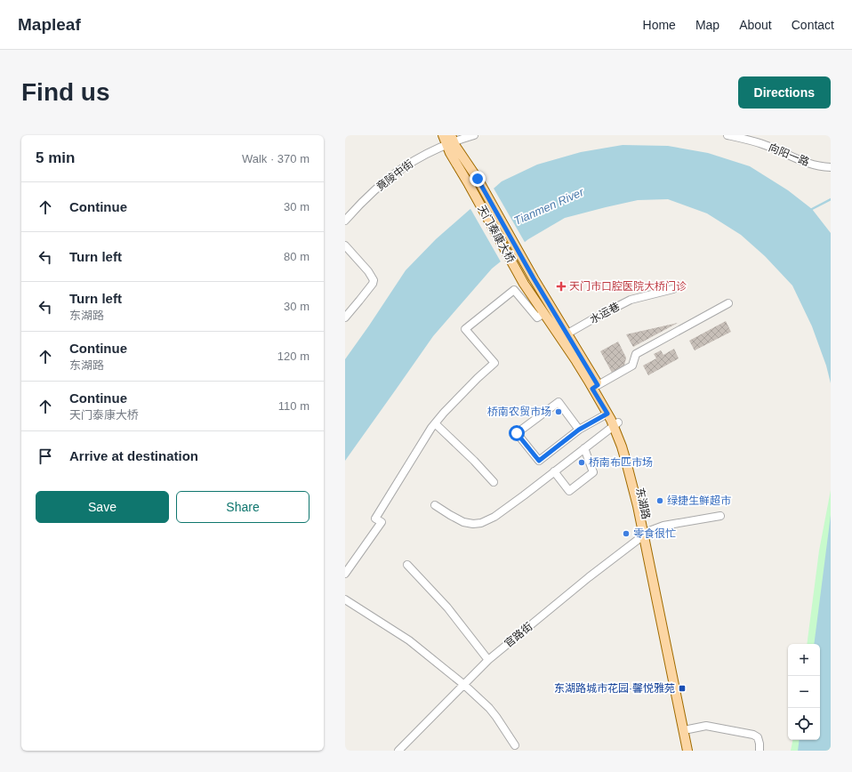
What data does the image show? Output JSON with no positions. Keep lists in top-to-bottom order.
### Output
{
  "streets": {
    "main road": ["天门泰康大桥", "东湖路"],
    "street": [
      "向阳一路",
      "竟陵中街",
      "水运巷",
      "官路街"
    ]
  },
  "crossings": [
    ["竟陵中街", "天门泰康大桥"],
    ["天门泰康大桥", "东湖路"],
    ["水运巷", "东湖路"],
    ["东湖路", "官路街"]
  ],
  "water": ["Tianmen River"],
  "places": {
    "health": ["天门市口腔医院大桥门诊"],
    "other": [
      "桥南农贸市场",
      "桥南布匹市场",
      "绿捷生鲜超市",
      "零食很忙"
    ],
    "transit": ["东湖路城市花园·馨悦雅苑"]
  },
  "page": {
    "header": "Mapleaf",
    "nav": [
      "Home",
      "Map",
      "About",
      "Contact"
    ],
    "buttons": [
      "Directions",
      ["Save", "Share"]
    ],
    "title": "Find us",
    "heading": ["5 min", "Walk · 370 m"],
    "list": [
      ["Continue", "30 m"],
      ["Turn left", "80 m"],
      ["Turn left", "东湖路", "30 m"],
      ["Continue", "东湖路", "120 m"],
      ["Continue", "天门泰康大桥", "110 m"],
      "Arrive at destination"
    ],
    "map_buttons": ["+", "−"]
  }
}
